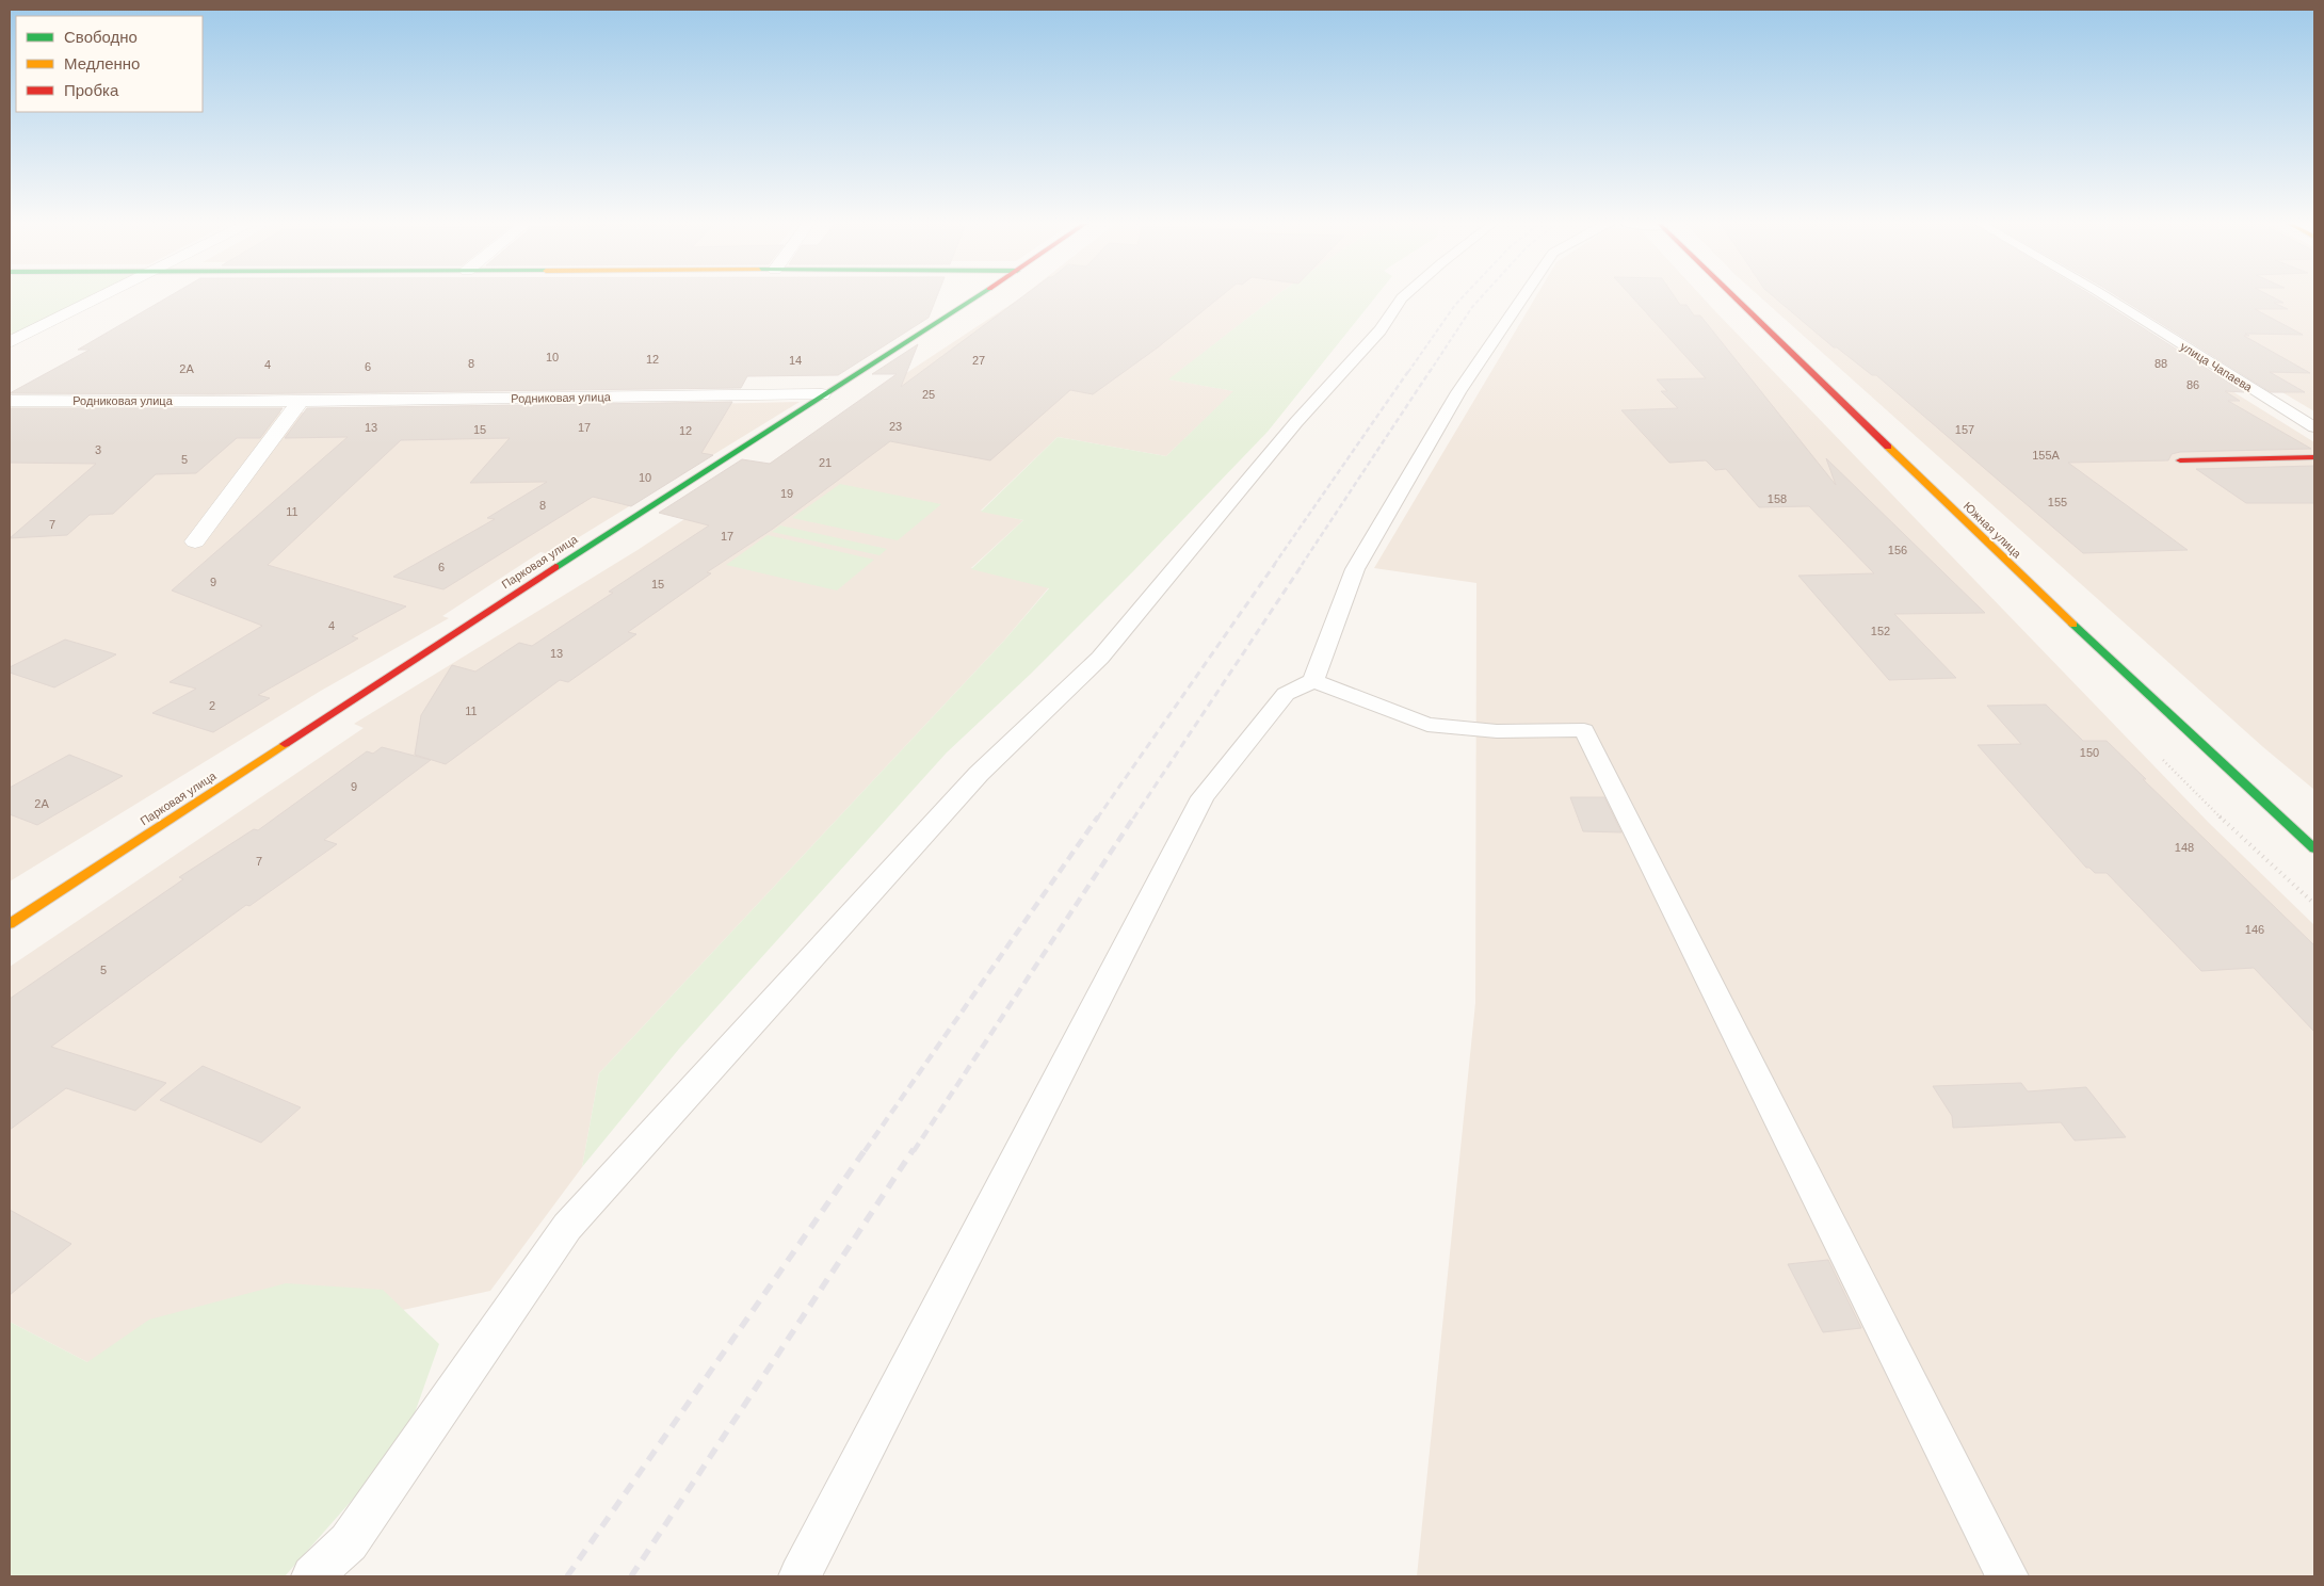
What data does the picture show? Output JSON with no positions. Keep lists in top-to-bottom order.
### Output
{
  "streets": {
    "street": ["Родниковая улица", "Южная улица", "Парковая улица"],
    "lane": ["улица Чапаева"]
  },
  "crossings": [
    ["Родниковая улица", "Парковая улица"]
  ],
  "house_numbers": [
    "10",
    "12",
    "14",
    "27",
    "8",
    "88",
    "4",
    "6",
    "2А",
    "86",
    "25",
    "23",
    "13",
    "17",
    "15",
    "157",
    "12",
    "3",
    "155А",
    "5",
    "21",
    "10",
    "19",
    "158",
    "155",
    "8",
    "11",
    "7",
    "17",
    "156",
    "6",
    "9",
    "15",
    "4",
    "152",
    "13",
    "2",
    "11",
    "150",
    "9",
    "2А",
    "148",
    "7",
    "146",
    "5"
  ],
  "legend": ["Свободно", "Медленно", "Пробка"]
}
